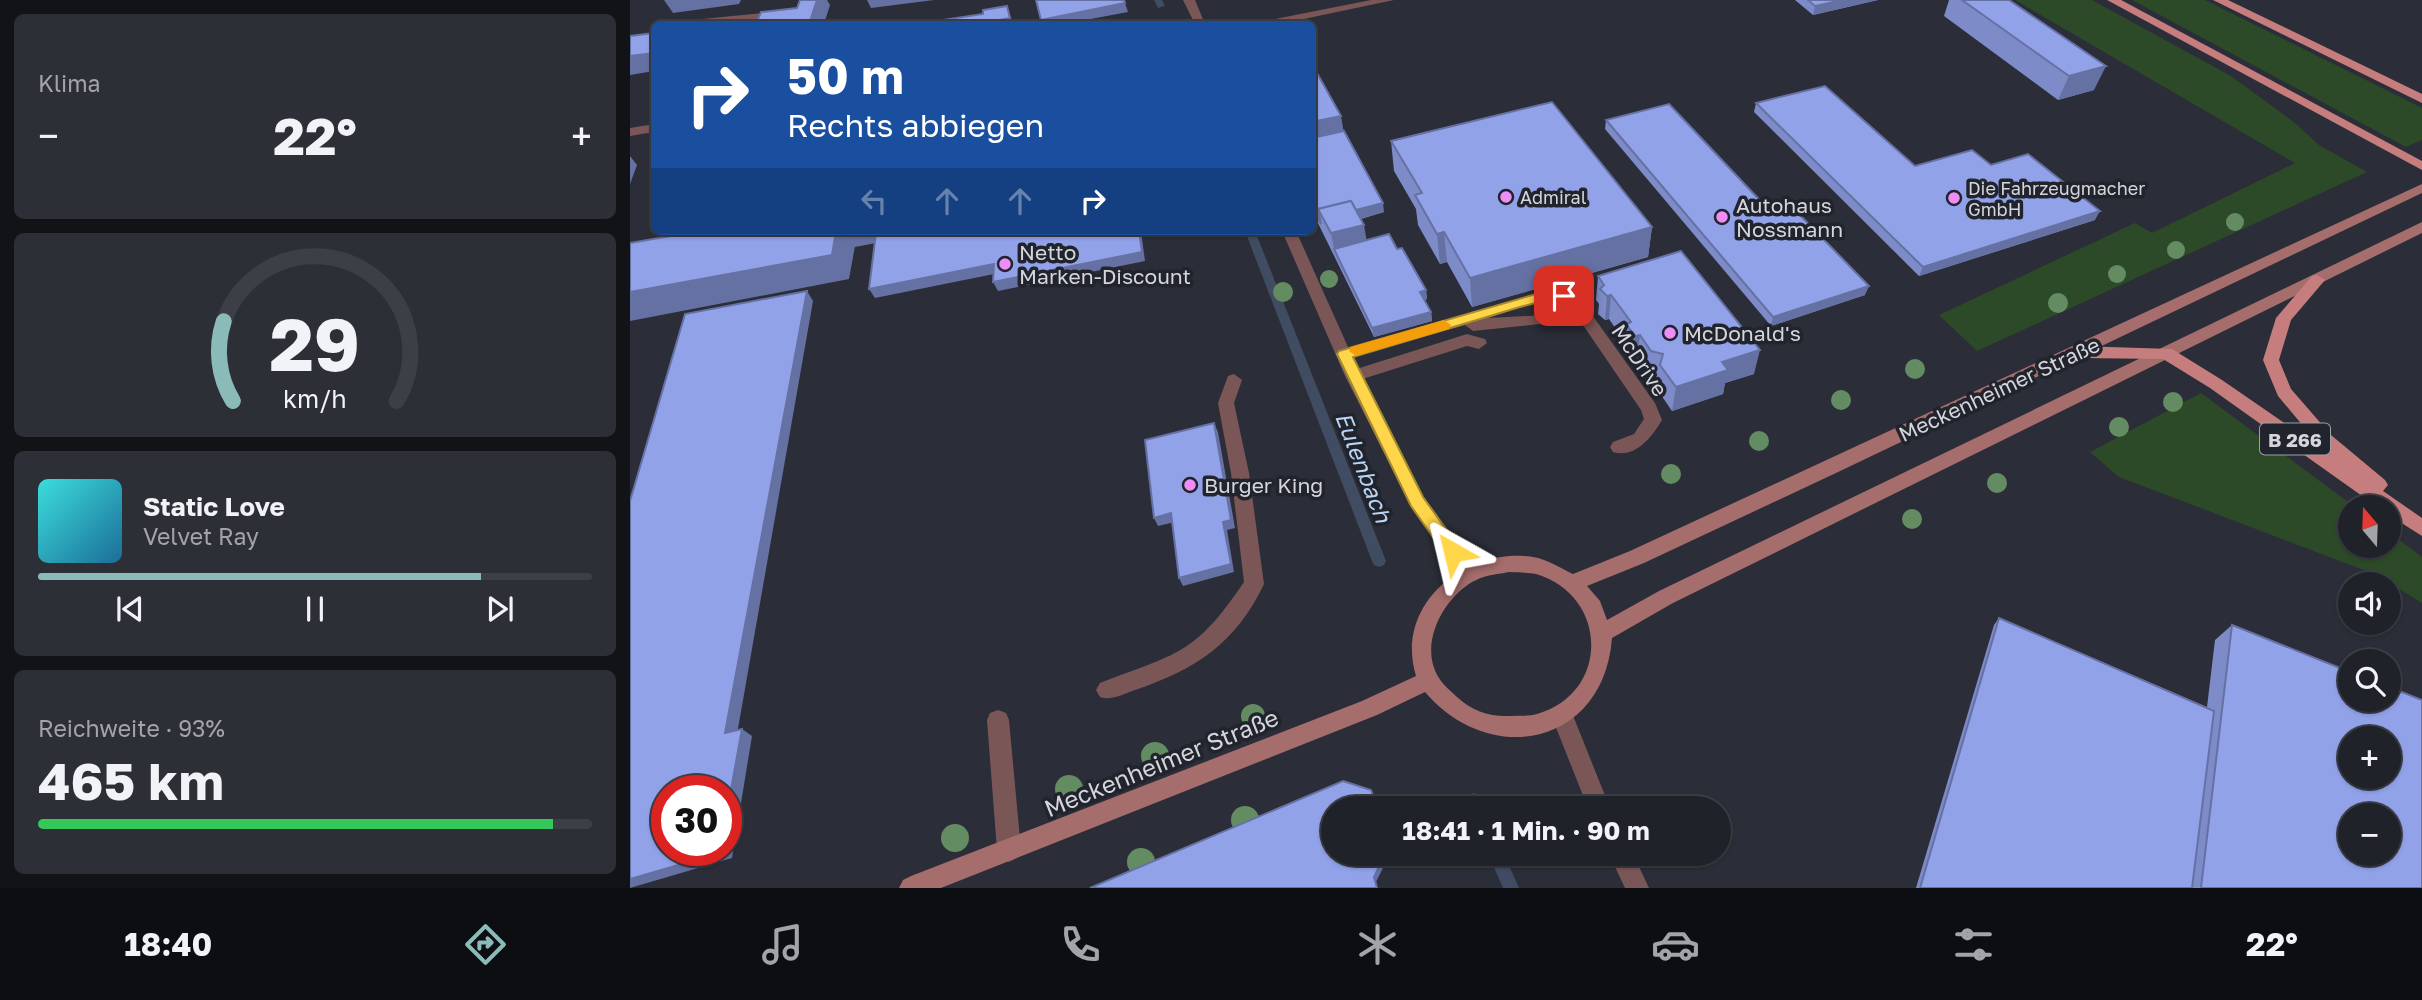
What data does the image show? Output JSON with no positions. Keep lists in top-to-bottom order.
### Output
{
  "streets": {
    "main road": ["Meckenheimer Straße", "B 266"],
    "street": ["McDrive"]
  },
  "crossings": [
    ["Meckenheimer Straße", "B 266"]
  ],
  "water": ["Eulenbach"],
  "places": [
    "Admiral",
    "Die Fahrzeugmacher GmbH",
    "Autohaus Nossmann",
    "Netto Marken-Discount",
    "McDonald's",
    "Burger King"
  ],
  "north": "top",
  "page": {
    "tile": [
      "Klima",
      ["Reichweite · 93%", "465 km"]
    ],
    "turn": ["50 m", "Rechts abbiegen"],
    "heat": ["−", "22°", "+"],
    "song": ["Static Love", "Velvet Ray"],
    "map_buttons": ["+", "−"],
    "limit": "30",
    "trip": "18:41 · 1 Min. · 90 m",
    "tabs": ["18:40", "22°"],
    "gauge": ["29", "km/h"]
  }
}
